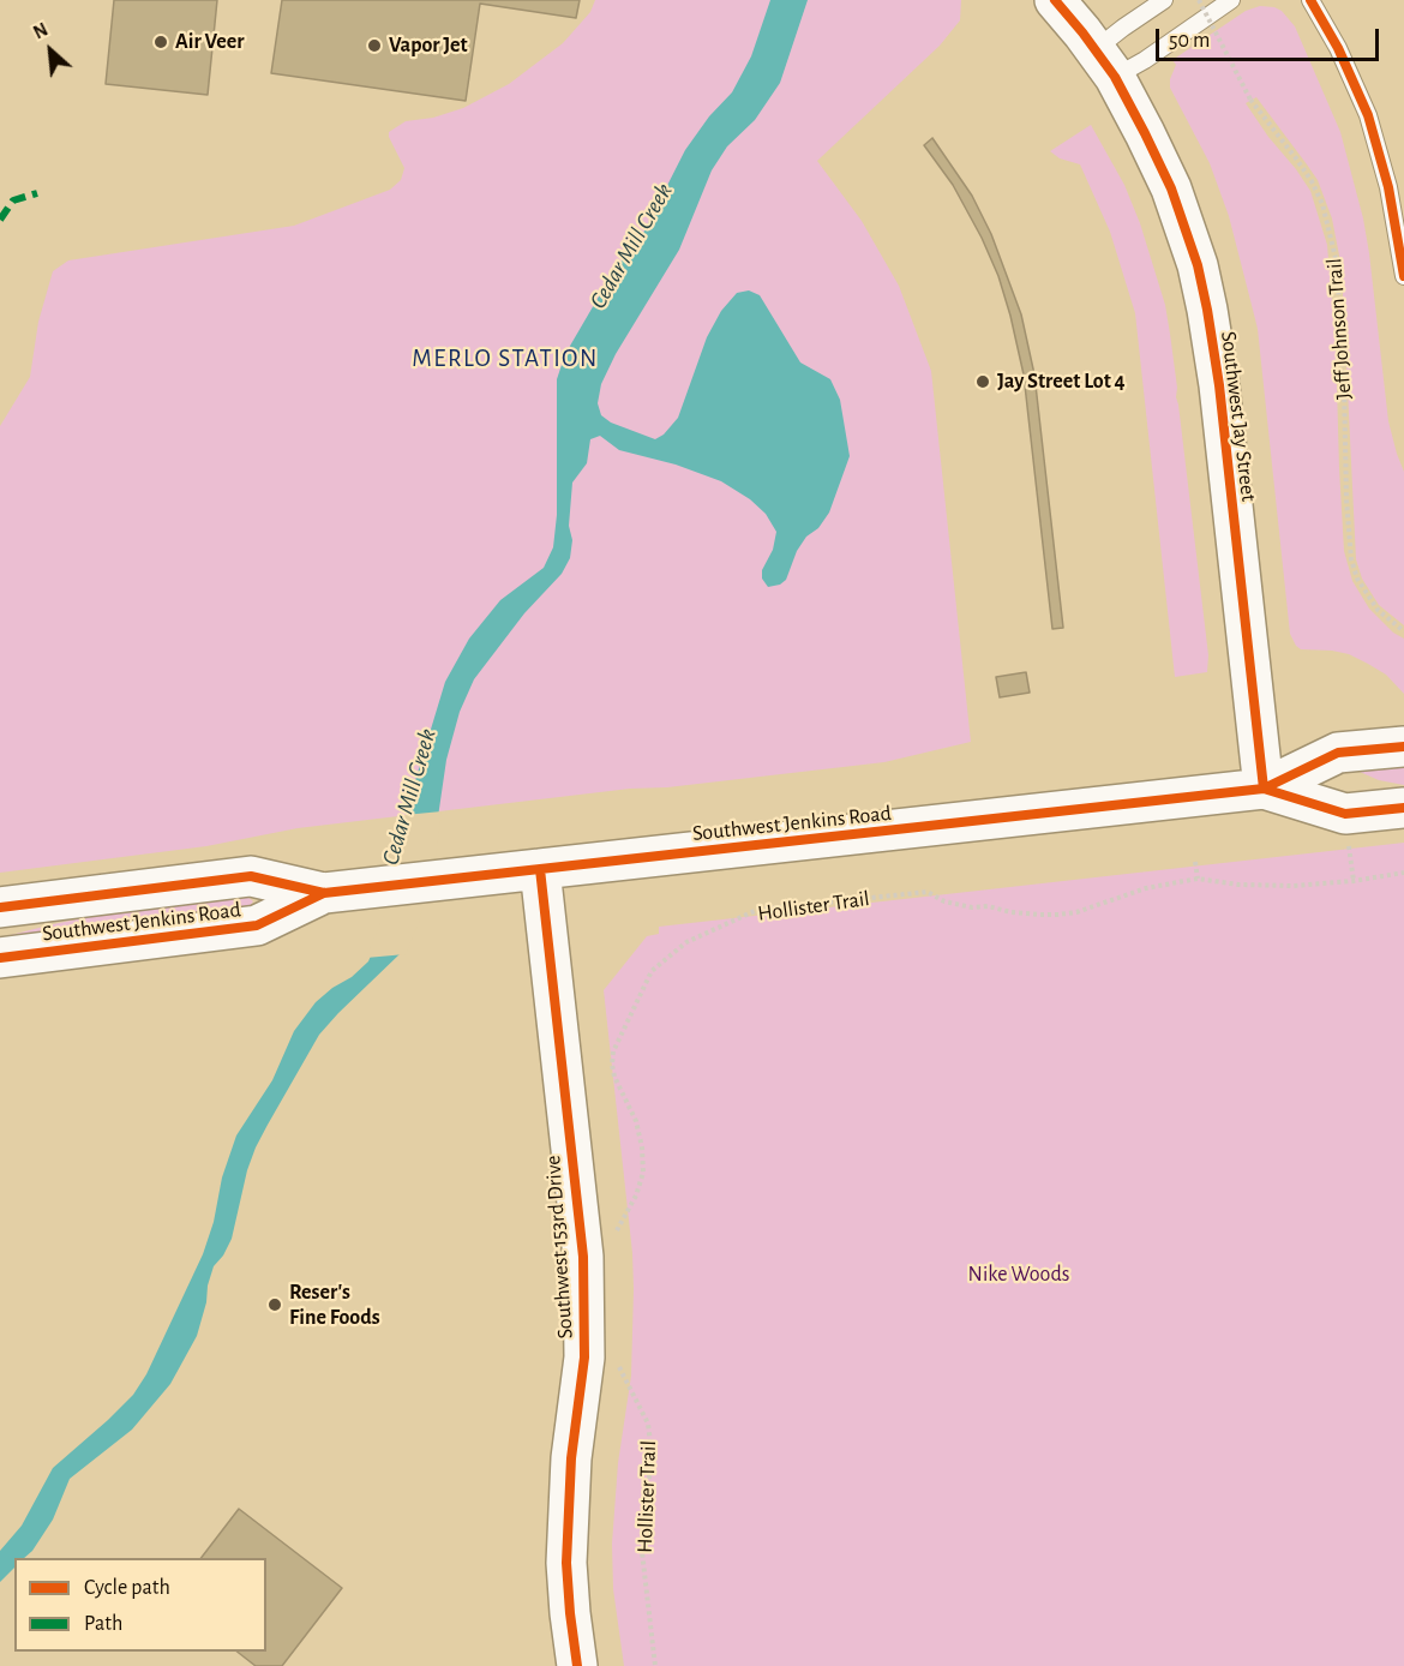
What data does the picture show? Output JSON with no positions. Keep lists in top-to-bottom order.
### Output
{
  "streets": {
    "main road": ["Southwest Jay Street", "Southwest Jenkins Road", "Southwest 153rd Drive"],
    "path": ["Jeff Johnson Trail", "Hollister Trail"]
  },
  "crossings": [
    ["Southwest Jay Street", "Southwest Jenkins Road"],
    ["Southwest Jenkins Road", "Southwest 153rd Drive"]
  ],
  "districts": ["MERLO STATION"],
  "water": ["Cedar Mill Creek"],
  "parks": ["Nike Woods"],
  "places": [
    "Air Veer",
    "Vapor Jet",
    "Jay Street Lot 4",
    "Reser's Fine Foods"
  ],
  "legend": ["Cycle path", "Path"],
  "scale_bar": "50 m",
  "north": "top left"
}
